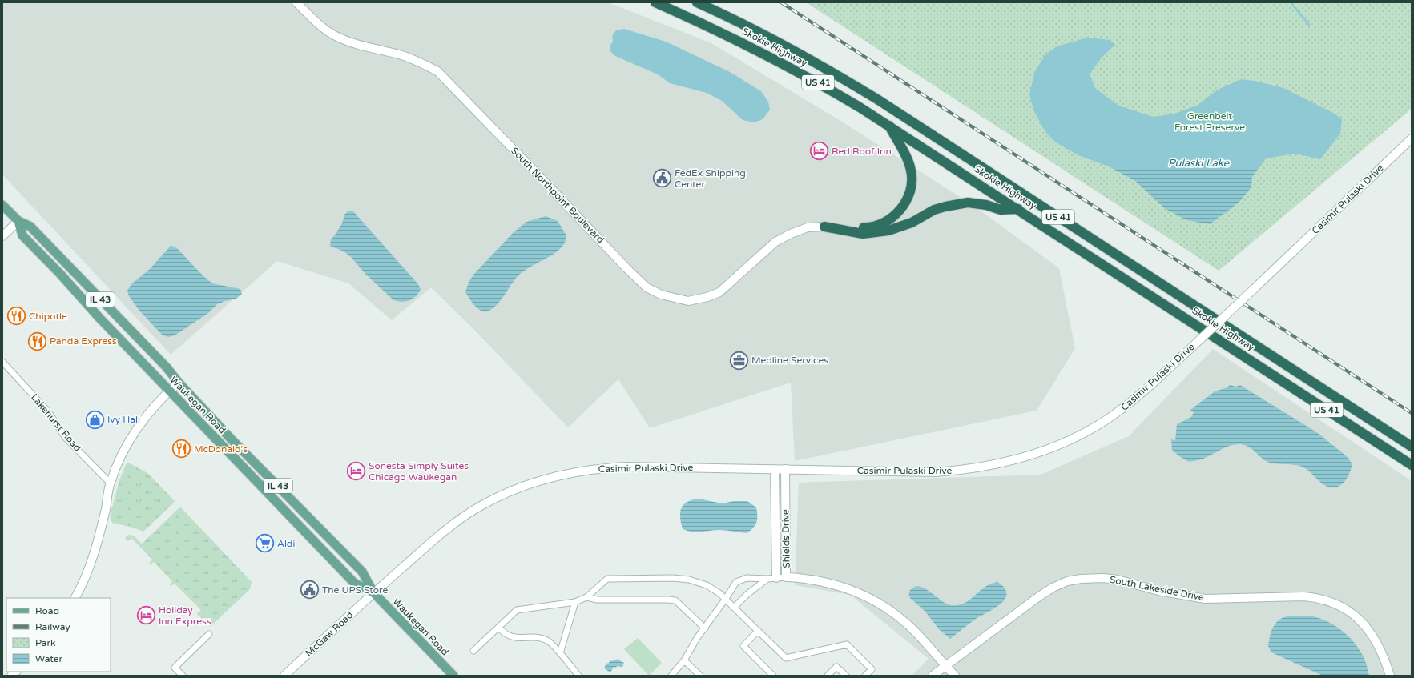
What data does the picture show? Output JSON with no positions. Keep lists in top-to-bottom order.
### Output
{
  "streets": {
    "highway": ["Skokie Highway", "US 41"],
    "main road": ["IL 43", "Waukegan Road"],
    "street": [
      "South Northpoint Boulevard",
      "Casimir Pulaski Drive",
      "Lakehurst Road",
      "Shields Drive",
      "South Lakeside Drive",
      "McGaw Road"
    ]
  },
  "crossings": [
    ["Casimir Pulaski Drive", "Waukegan Road"],
    ["Casimir Pulaski Drive", "Shields Drive"],
    ["Casimir Pulaski Drive", "McGaw Road"],
    ["Waukegan Road", "McGaw Road"],
    ["Shields Drive", "South Lakeside Drive"]
  ],
  "water": ["Pulaski Lake"],
  "parks": ["Greenbelt Forest Preserve"],
  "places": {
    "hotel": ["Red Roof Inn", "Sonesta Simply Suites Chicago Waukegan", "Holiday Inn Express"],
    "public building": ["FedEx Shipping Center", "The UPS Store"],
    "restaurant": ["Chipotle", "Panda Express", "McDonald's"],
    "office": ["Medline Services"],
    "shop": ["Ivy Hall"],
    "supermarket": ["Aldi"]
  },
  "legend": [
    "Road",
    "Railway",
    "Park",
    "Water"
  ]
}
